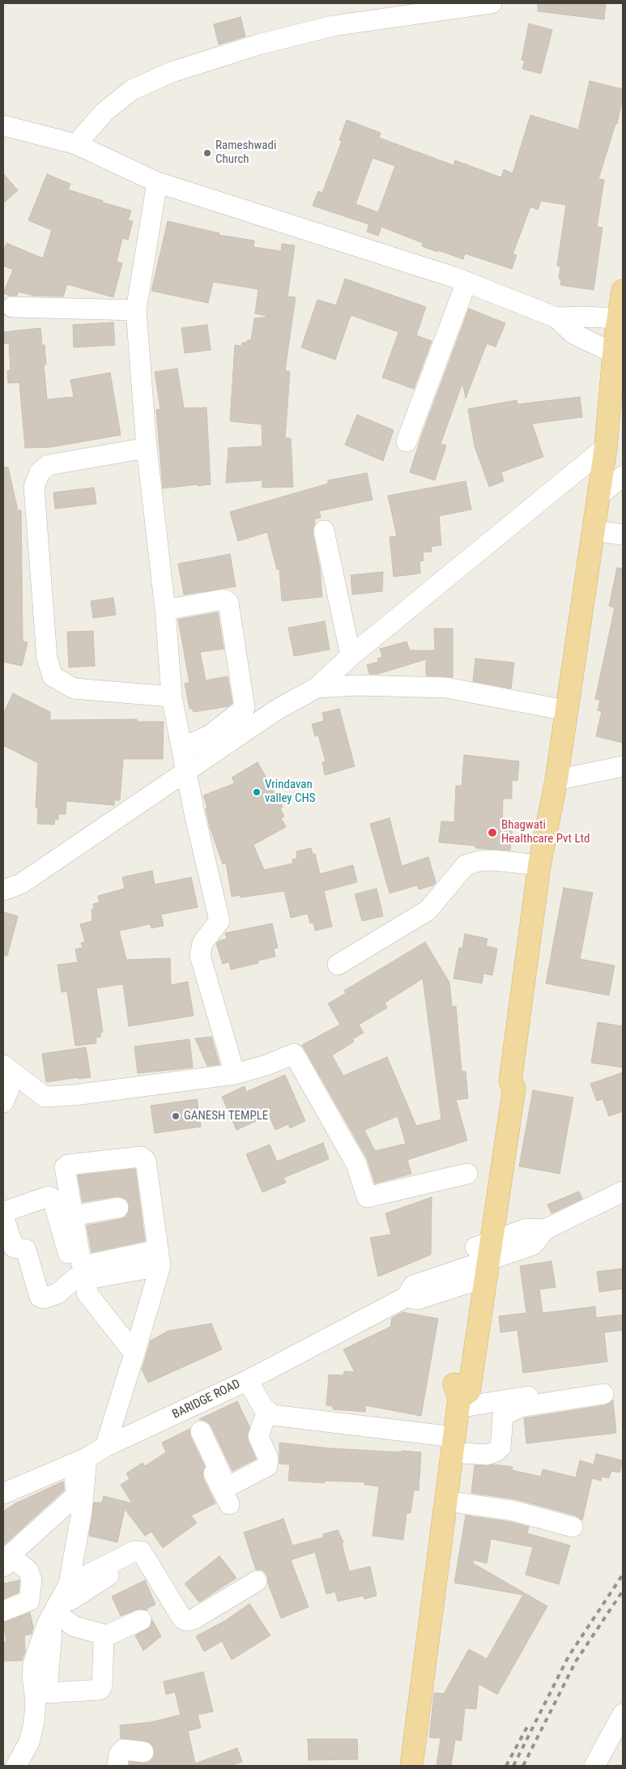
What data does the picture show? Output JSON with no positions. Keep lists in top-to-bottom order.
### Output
{
  "streets": {
    "street": ["BARIDGE ROAD"]
  },
  "places": [
    "Rameshwadi Church",
    "Vrindavan valley CHS",
    "Bhagwati Healthcare Pvt Ltd",
    "GANESH TEMPLE"
  ]
}
